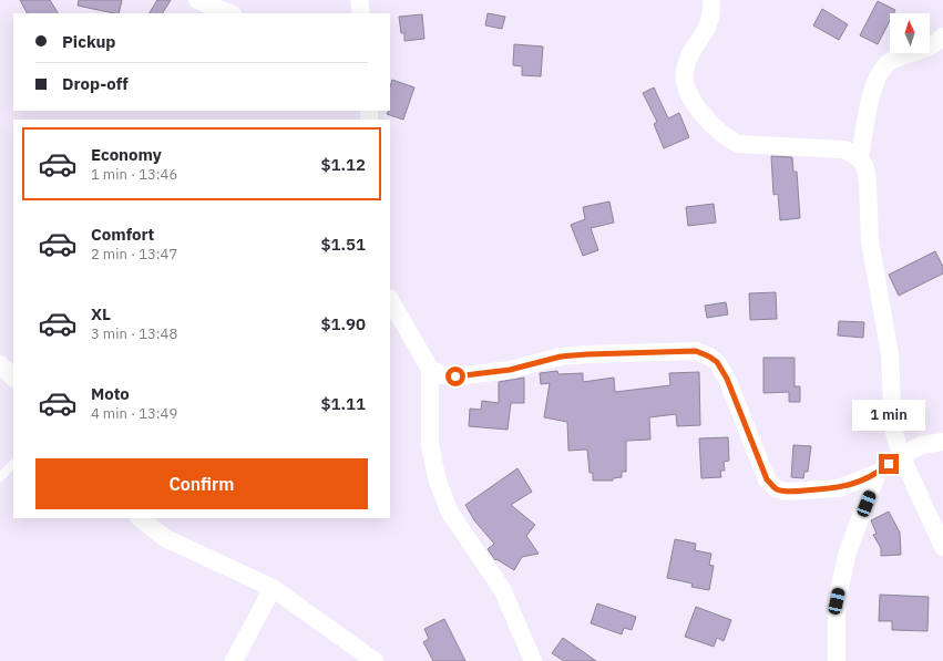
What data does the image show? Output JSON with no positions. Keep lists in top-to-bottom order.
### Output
{
  "north": "top",
  "page": {
    "banner": ["Pickup", "Drop-off"],
    "list": [
      {
        "name": "Economy",
        "note": "1 min · 13:46",
        "value": "$1.12"
      },
      {
        "name": "Comfort",
        "note": "2 min · 13:47",
        "value": "$1.51"
      },
      {
        "name": "XL",
        "note": "3 min · 13:48",
        "value": "$1.90"
      },
      {
        "name": "Moto",
        "note": "4 min · 13:49",
        "value": "$1.11"
      }
    ],
    "bubble": "1 min",
    "buttons": "Confirm"
  }
}
